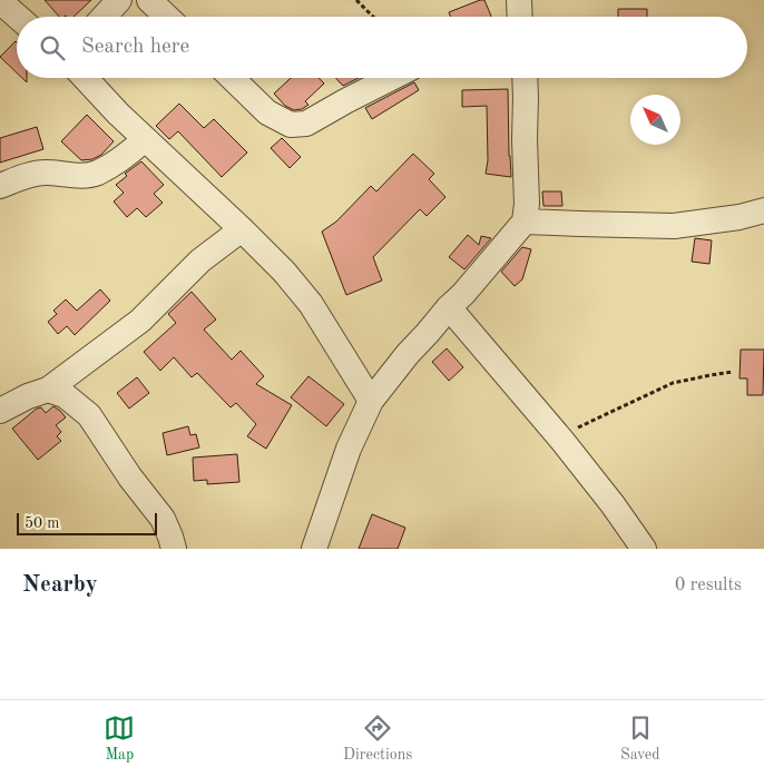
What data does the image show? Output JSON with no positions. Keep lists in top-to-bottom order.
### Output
{
  "scale_bar": "50 m",
  "north": "top left",
  "page": {
    "search": "Search here",
    "scale": "50 m",
    "heading": ["Nearby", "0 results"],
    "nav": ["Map", "Directions", "Saved"]
  }
}
